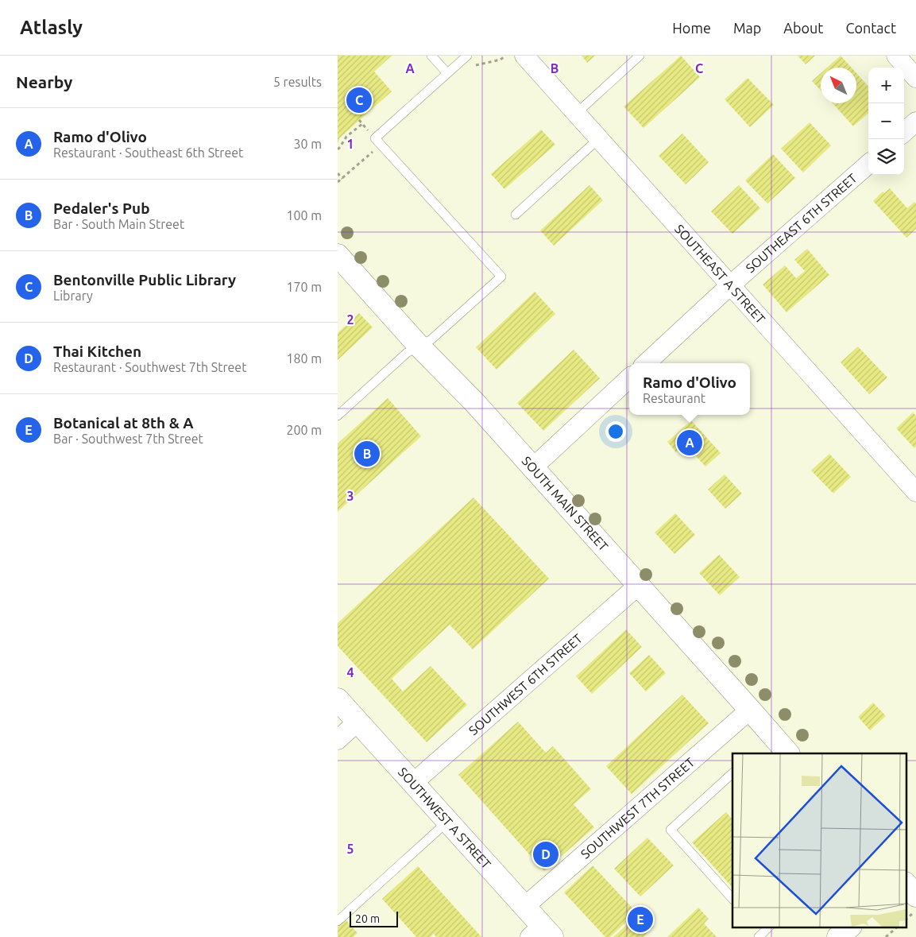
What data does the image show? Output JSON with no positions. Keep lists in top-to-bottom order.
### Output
{
  "streets": {
    "street": [
      "SOUTHEAST 6TH STREET",
      "SOUTHEAST A STREET",
      "SOUTH MAIN STREET",
      "SOUTHWEST 6TH STREET",
      "SOUTHWEST 7TH STREET",
      "SOUTHWEST A STREET"
    ]
  },
  "crossings": [
    ["SOUTHEAST 6TH STREET", "SOUTHEAST A STREET"],
    ["SOUTH MAIN STREET", "SOUTHWEST 6TH STREET"],
    ["SOUTH MAIN STREET", "SOUTHWEST 7TH STREET"],
    ["SOUTHWEST 6TH STREET", "SOUTHWEST A STREET"],
    ["SOUTHWEST 7TH STREET", "SOUTHWEST A STREET"]
  ],
  "scale_bar": "20 m",
  "north": "top left",
  "page": {
    "header": "Atlasly",
    "nav": [
      "Home",
      "Map",
      "About",
      "Contact"
    ],
    "heading": ["Nearby", "5 results"],
    "map_buttons": ["+", "−"],
    "pins": [
      "C",
      "A",
      "B",
      "D",
      "E"
    ],
    "list": [
      {
        "mark": "A",
        "name": "Ramo d'Olivo",
        "note": "Restaurant · Southeast 6th Street",
        "value": "30 m"
      },
      {
        "mark": "B",
        "name": "Pedaler's Pub",
        "note": "Bar · South Main Street",
        "value": "100 m"
      },
      {
        "mark": "C",
        "name": "Bentonville Public Library",
        "note": "Library",
        "value": "170 m"
      },
      {
        "mark": "D",
        "name": "Thai Kitchen",
        "note": "Restaurant · Southwest 7th Street",
        "value": "180 m"
      },
      {
        "mark": "E",
        "name": "Botanical at 8th & A",
        "note": "Bar · Southwest 7th Street",
        "value": "200 m"
      }
    ],
    "popup": ["Ramo d'Olivo", "Restaurant"],
    "scale": "20 m"
  },
  "grid": {
    "columns": ["A", "B", "C"],
    "rows": [
      "1",
      "2",
      "3",
      "4",
      "5"
    ]
  }
}
